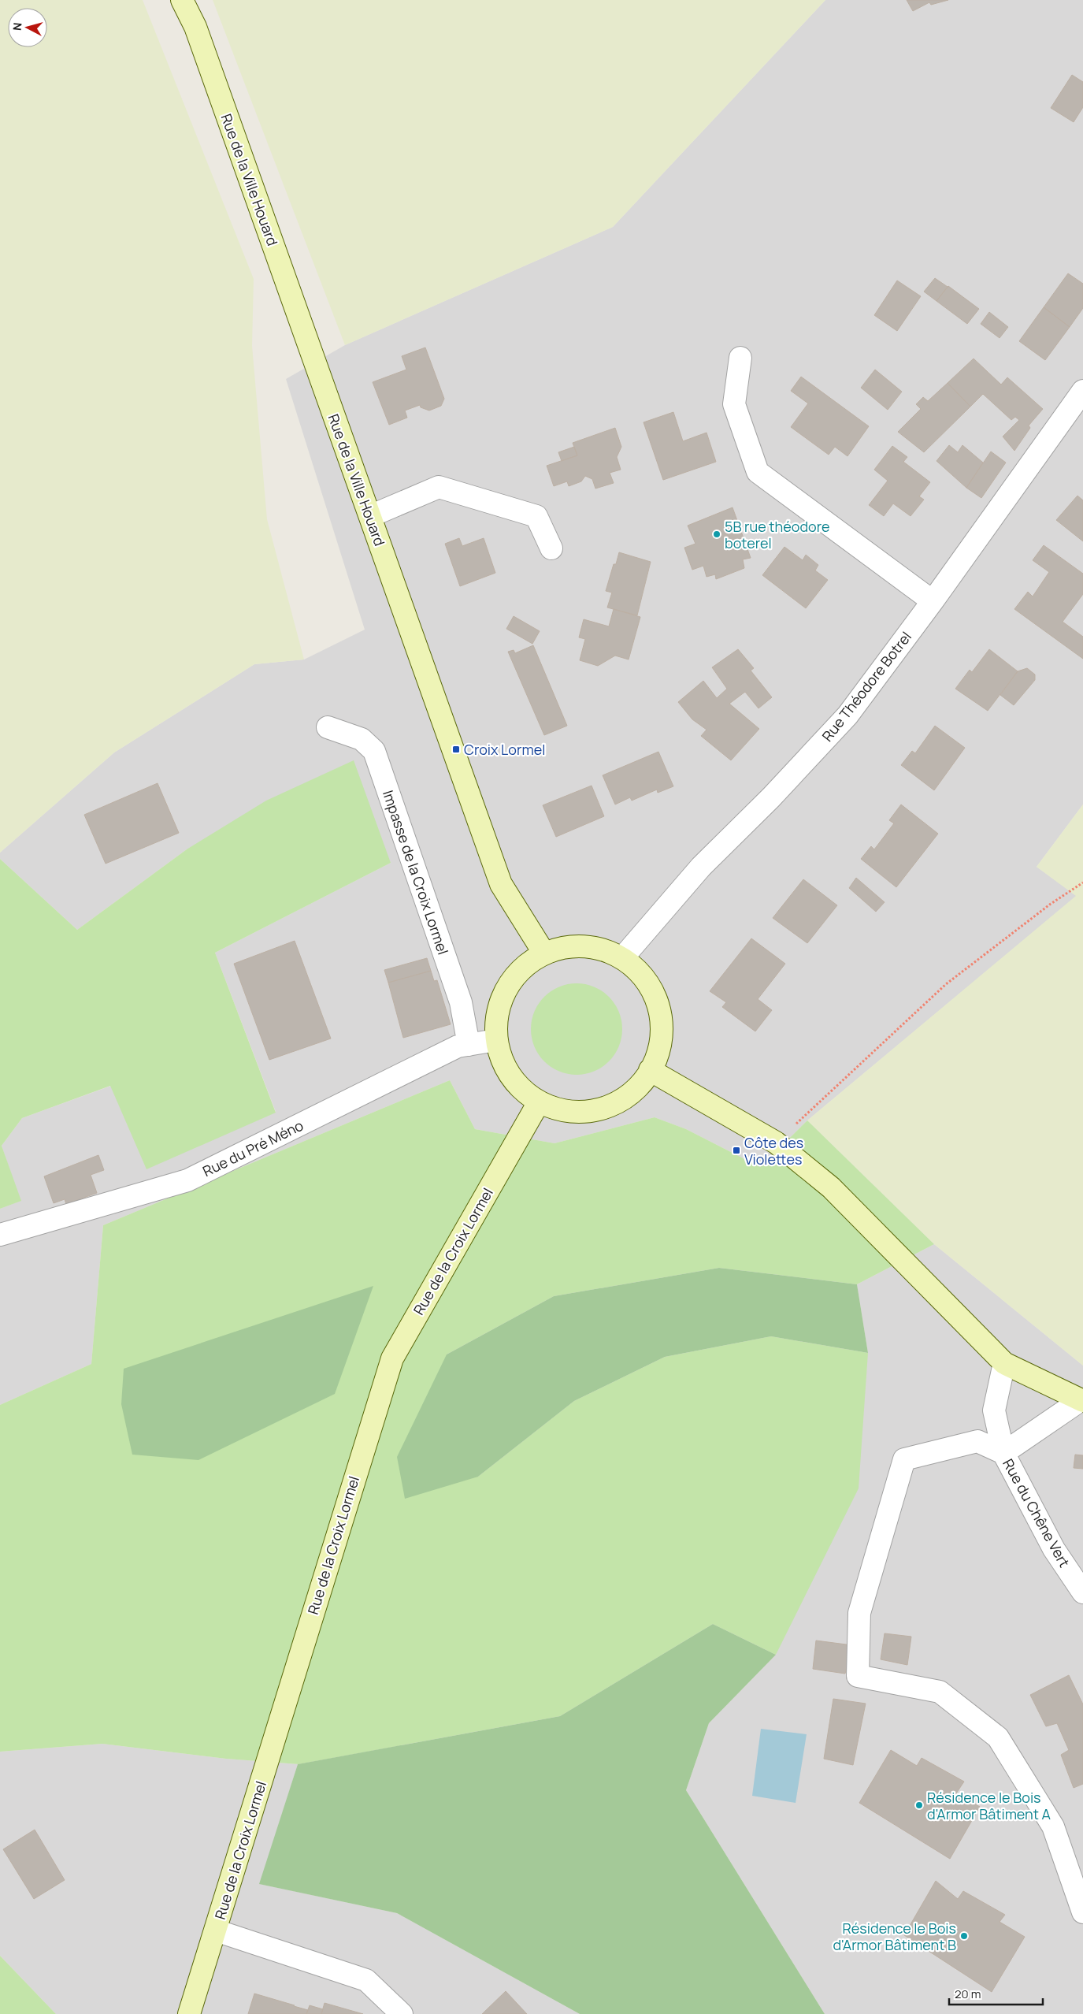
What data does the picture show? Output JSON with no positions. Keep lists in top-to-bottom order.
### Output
{
  "streets": {
    "street": [
      "Rue de la Ville Houard",
      "Rue Théodore Botrel",
      "Impasse de la Croix Lormel",
      "Rue du Pré Méno",
      "Rue de la Croix Lormel",
      "Rue du Chêne Vert"
    ]
  },
  "crossings": [
    ["Impasse de la Croix Lormel", "Rue du Pré Méno"]
  ],
  "places": {
    "other": ["5B rue théodore boterel", "Résidence le Bois d'Armor Bâtiment A", "Résidence le Bois d'Armor Bâtiment B"],
    "transit": ["Croix Lormel", "Côte des Violettes"]
  },
  "scale_bar": "20 m",
  "north": "left"
}
